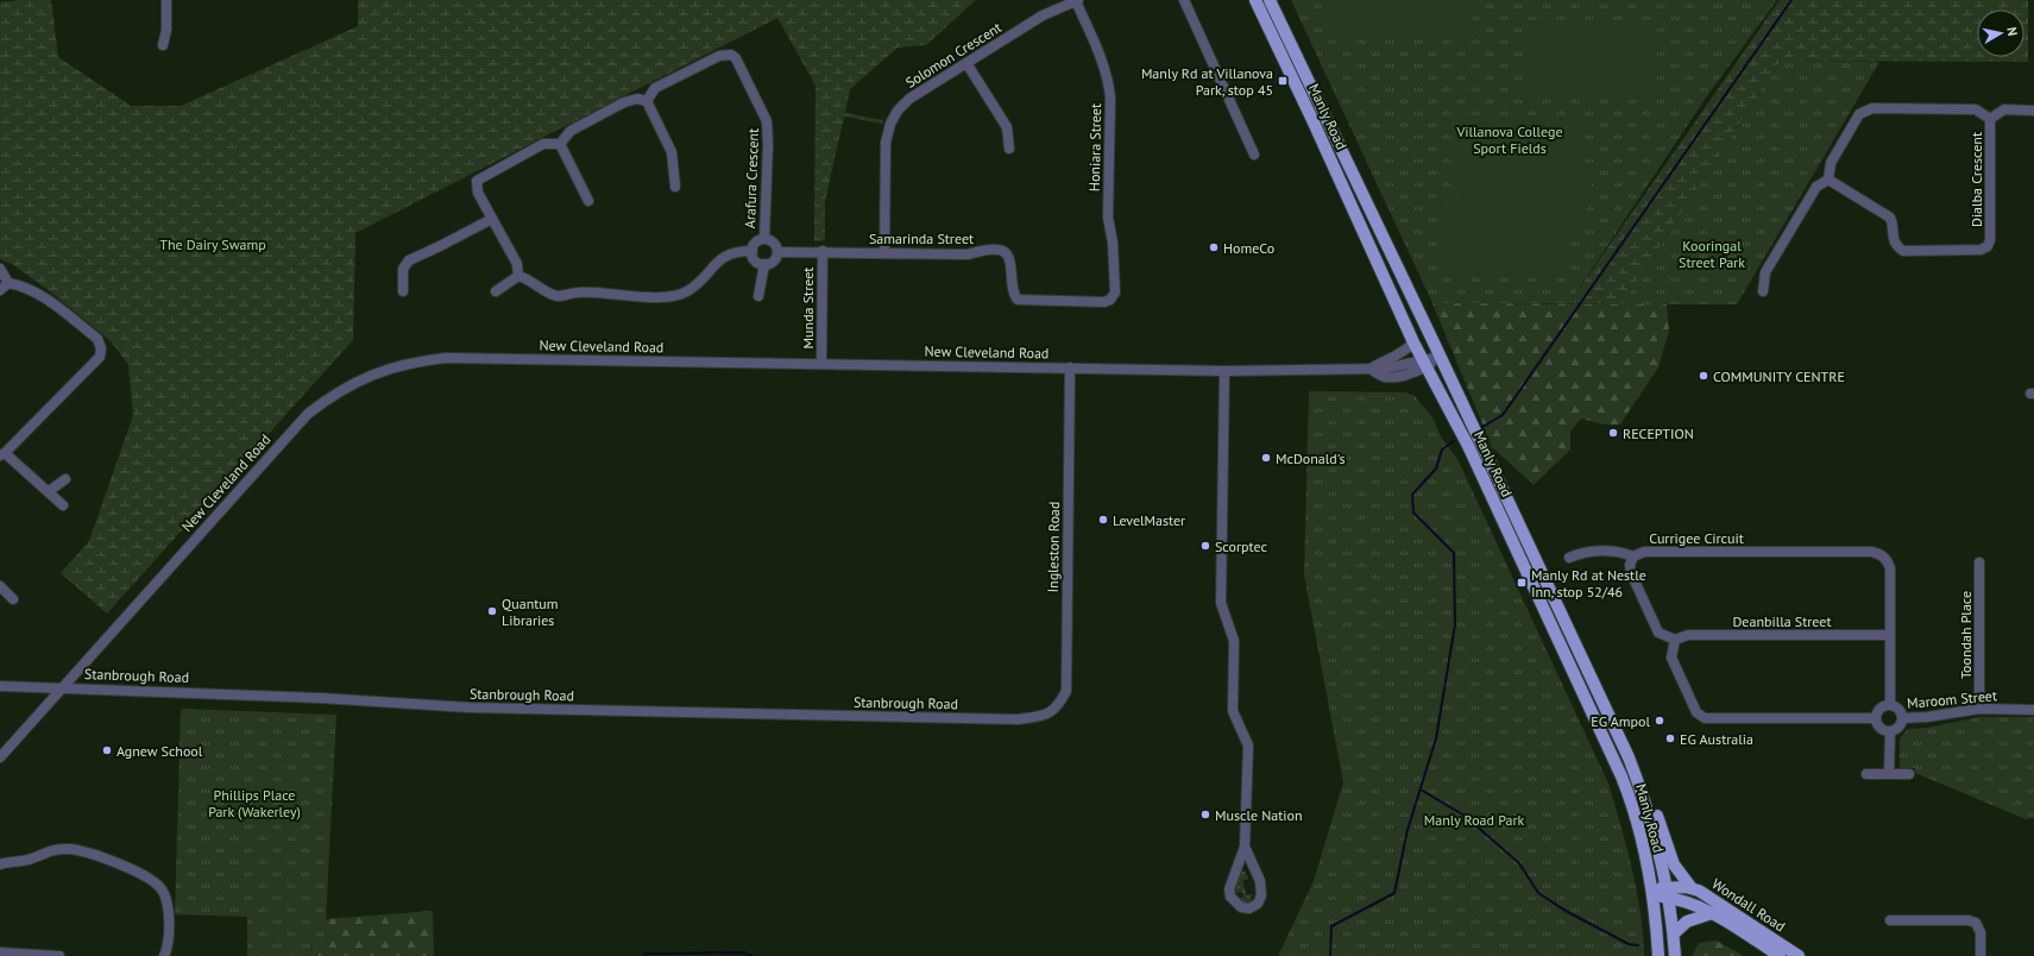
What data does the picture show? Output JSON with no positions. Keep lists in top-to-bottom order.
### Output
{
  "streets": {
    "main road": ["Manly Road", "Wondall Road"],
    "street": [
      "Solomon Crescent",
      "Honiara Street",
      "Arafura Crescent",
      "Dialba Crescent",
      "Samarinda Street",
      "Munda Street",
      "New Cleveland Road",
      "Currigee Circuit",
      "Ingleston Road",
      "Deanbilla Street",
      "Toondah Place",
      "Stanbrough Road",
      "Maroom Street"
    ]
  },
  "crossings": [
    ["Solomon Crescent", "Honiara Street"],
    ["Solomon Crescent", "Samarinda Street"],
    ["Manly Road", "New Cleveland Road"],
    ["Manly Road", "Wondall Road"],
    ["Honiara Street", "Samarinda Street"],
    ["Arafura Crescent", "Samarinda Street"],
    ["Samarinda Street", "Munda Street"],
    ["Munda Street", "New Cleveland Road"],
    ["New Cleveland Road", "Ingleston Road"],
    ["New Cleveland Road", "Stanbrough Road"],
    ["Currigee Circuit", "Deanbilla Street"],
    ["Currigee Circuit", "Maroom Street"],
    ["Ingleston Road", "Stanbrough Road"],
    ["Toondah Place", "Maroom Street"]
  ],
  "parks": [
    "Villanova College Sport Fields",
    "The Dairy Swamp",
    "Kooringal Street Park",
    "Phillips Place Park (Wakerley)",
    "Manly Road Park"
  ],
  "places": {
    "transit": ["Manly Rd at Villanova Park, stop 45", "Manly Rd at Nestle Inn, stop 52/46"],
    "other": [
      "HomeCo",
      "COMMUNITY CENTRE",
      "RECEPTION",
      "McDonald's",
      "LevelMaster",
      "Scorptec",
      "Quantum Libraries",
      "EG Ampol",
      "EG Australia",
      "Agnew School",
      "Muscle Nation"
    ]
  },
  "north": "right"
}
